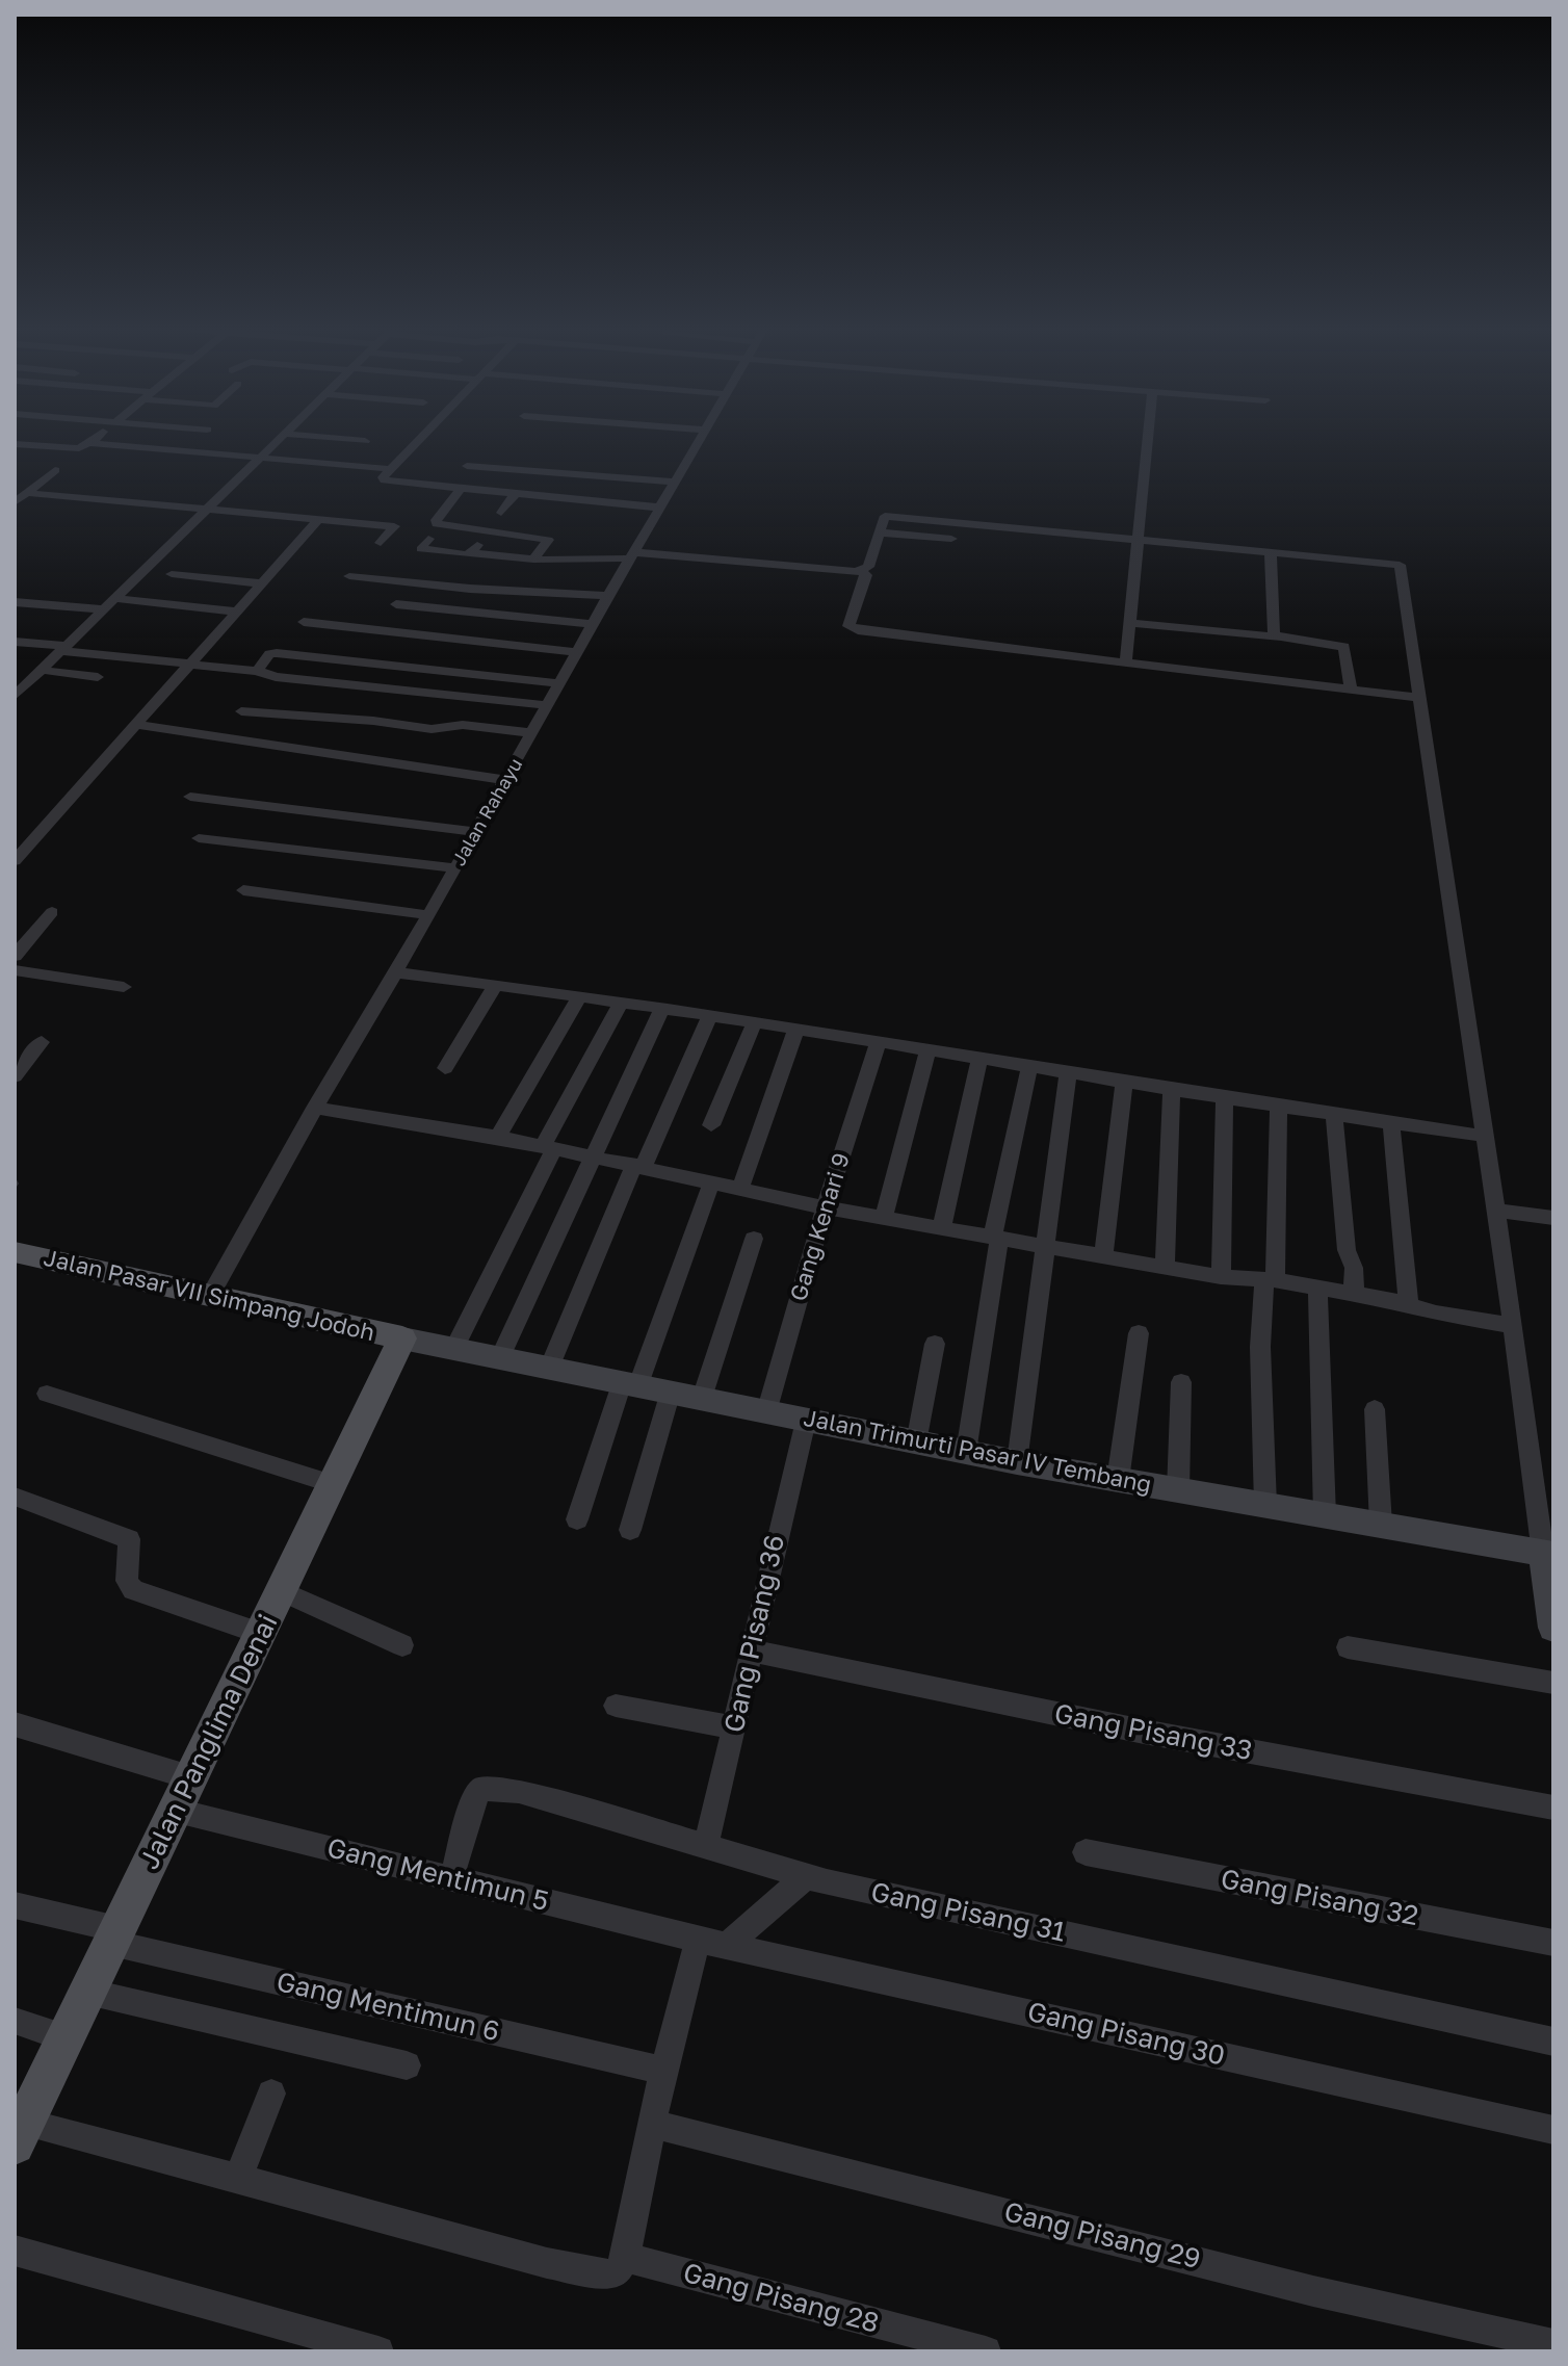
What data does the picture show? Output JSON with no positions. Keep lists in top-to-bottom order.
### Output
{
  "streets": {
    "main road": ["Jalan Pasar VII Simpang Jodoh", "Jalan Panglima Denai"],
    "street": [
      "Jalan Rahayu",
      "Gang Kenari 9",
      "Jalan Trimurti Pasar IV Tembang",
      "Gang Pisang 36",
      "Gang Pisang 33",
      "Gang Mentimun 5",
      "Gang Pisang 32",
      "Gang Pisang 31",
      "Gang Mentimun 6",
      "Gang Pisang 30",
      "Gang Pisang 29",
      "Gang Pisang 28"
    ]
  },
  "crossings": [
    ["Jalan Rahayu", "Jalan Pasar VII Simpang Jodoh"],
    ["Gang Kenari 9", "Jalan Trimurti Pasar IV Tembang"],
    ["Jalan Pasar VII Simpang Jodoh", "Jalan Trimurti Pasar IV Tembang"],
    ["Jalan Pasar VII Simpang Jodoh", "Jalan Panglima Denai"],
    ["Jalan Trimurti Pasar IV Tembang", "Gang Pisang 36"],
    ["Jalan Trimurti Pasar IV Tembang", "Jalan Panglima Denai"],
    ["Gang Pisang 36", "Gang Pisang 33"],
    ["Gang Pisang 36", "Gang Pisang 31"],
    ["Jalan Panglima Denai", "Gang Mentimun 5"],
    ["Jalan Panglima Denai", "Gang Mentimun 6"],
    ["Gang Mentimun 5", "Gang Pisang 31"],
    ["Gang Mentimun 5", "Gang Pisang 30"]
  ]
}
